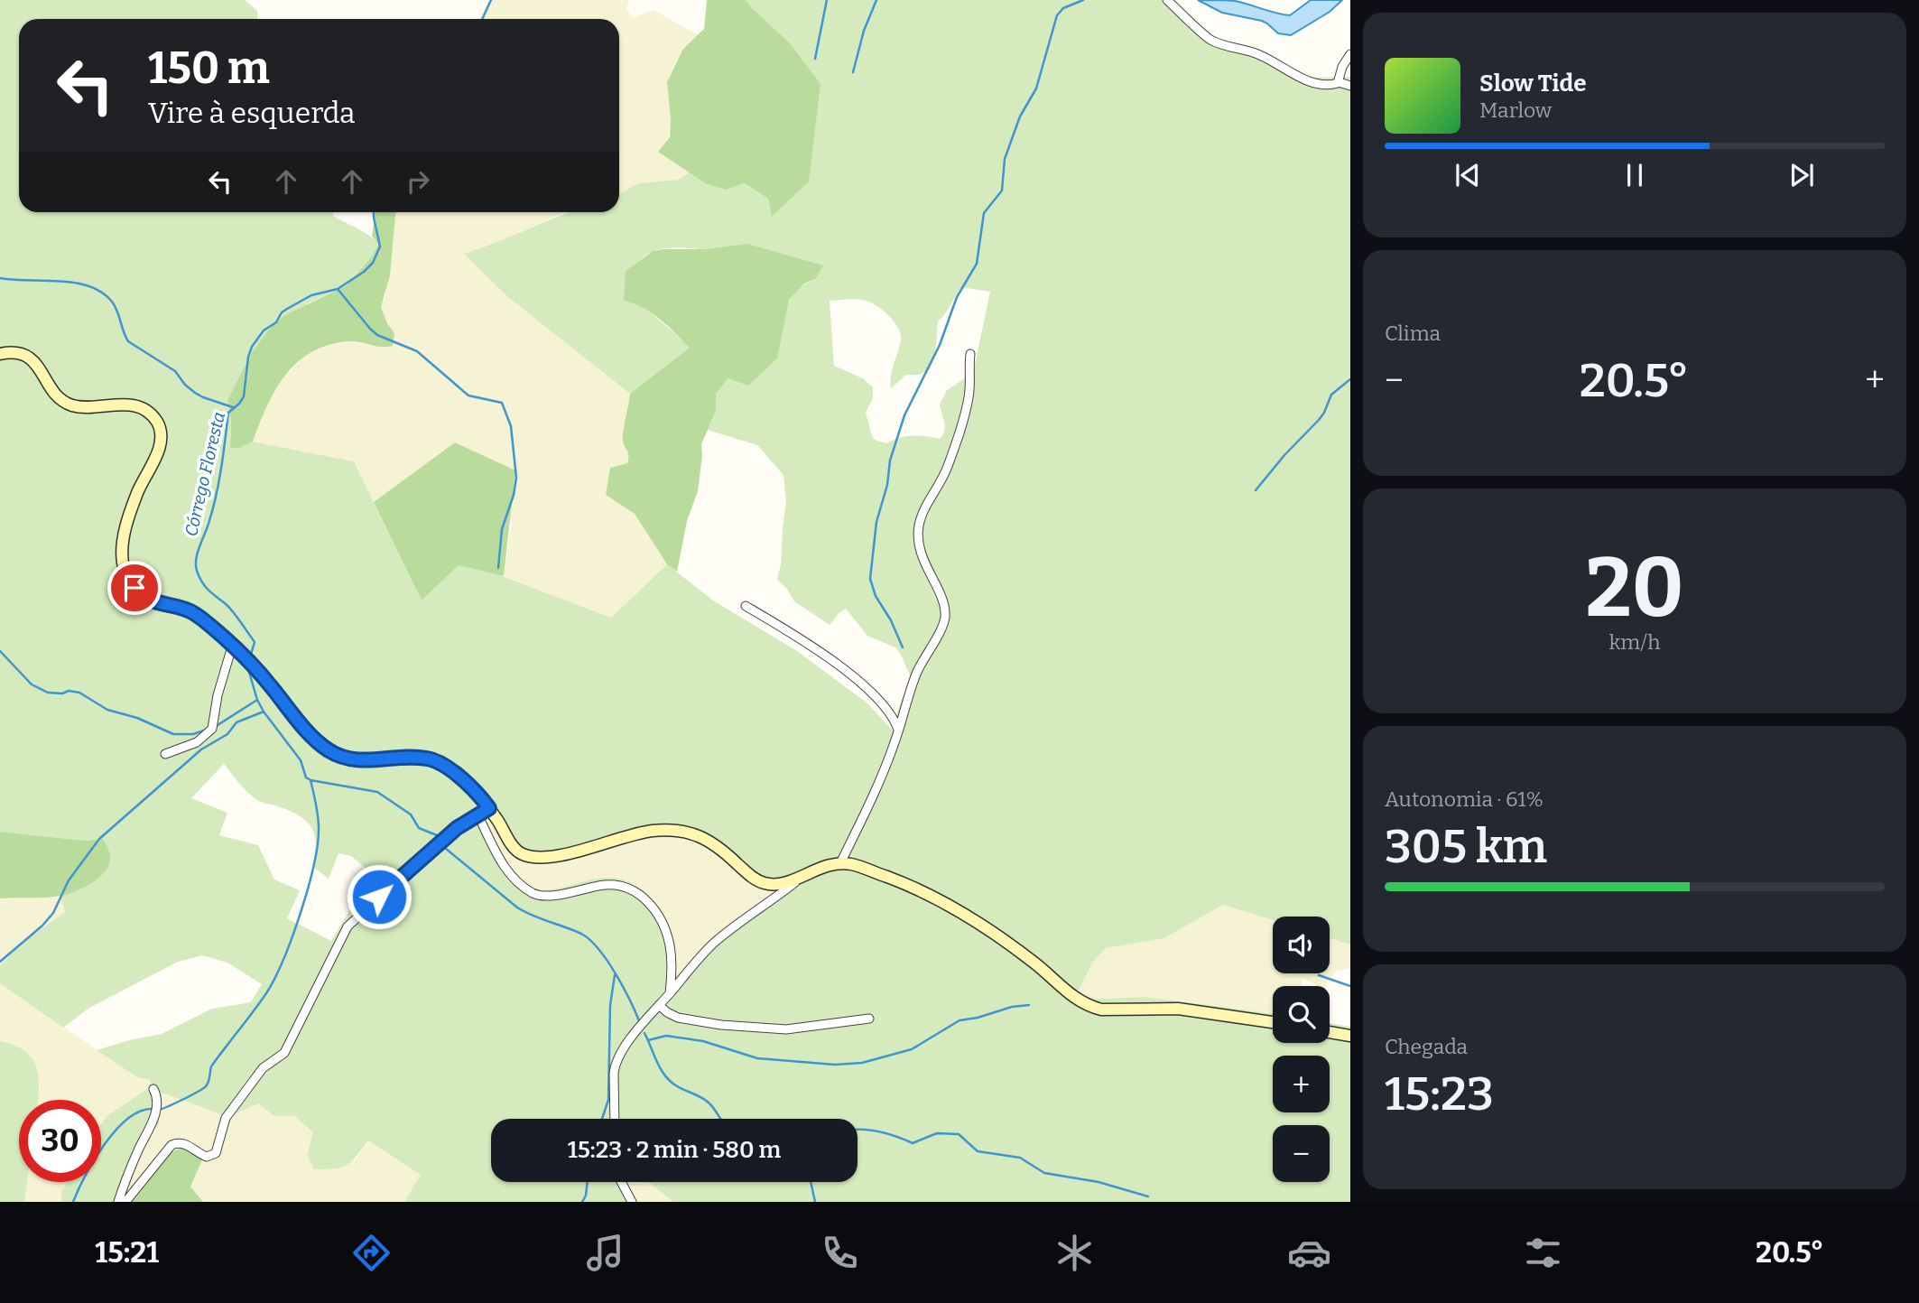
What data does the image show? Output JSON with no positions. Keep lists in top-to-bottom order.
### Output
{
  "water": ["Córrego Floresta"],
  "page": {
    "turn": ["150 m", "Vire à esquerda"],
    "song": ["Slow Tide", "Marlow"],
    "tile": [
      "Clima",
      ["20", "km/h"],
      ["Autonomia · 61%", "305 km"],
      ["Chegada", "15:23"]
    ],
    "heat": ["−", "20.5°", "+"],
    "map_buttons": ["+", "−"],
    "limit": "30",
    "trip": "15:23 · 2 min · 580 m",
    "tabs": ["15:21", "20.5°"]
  }
}
